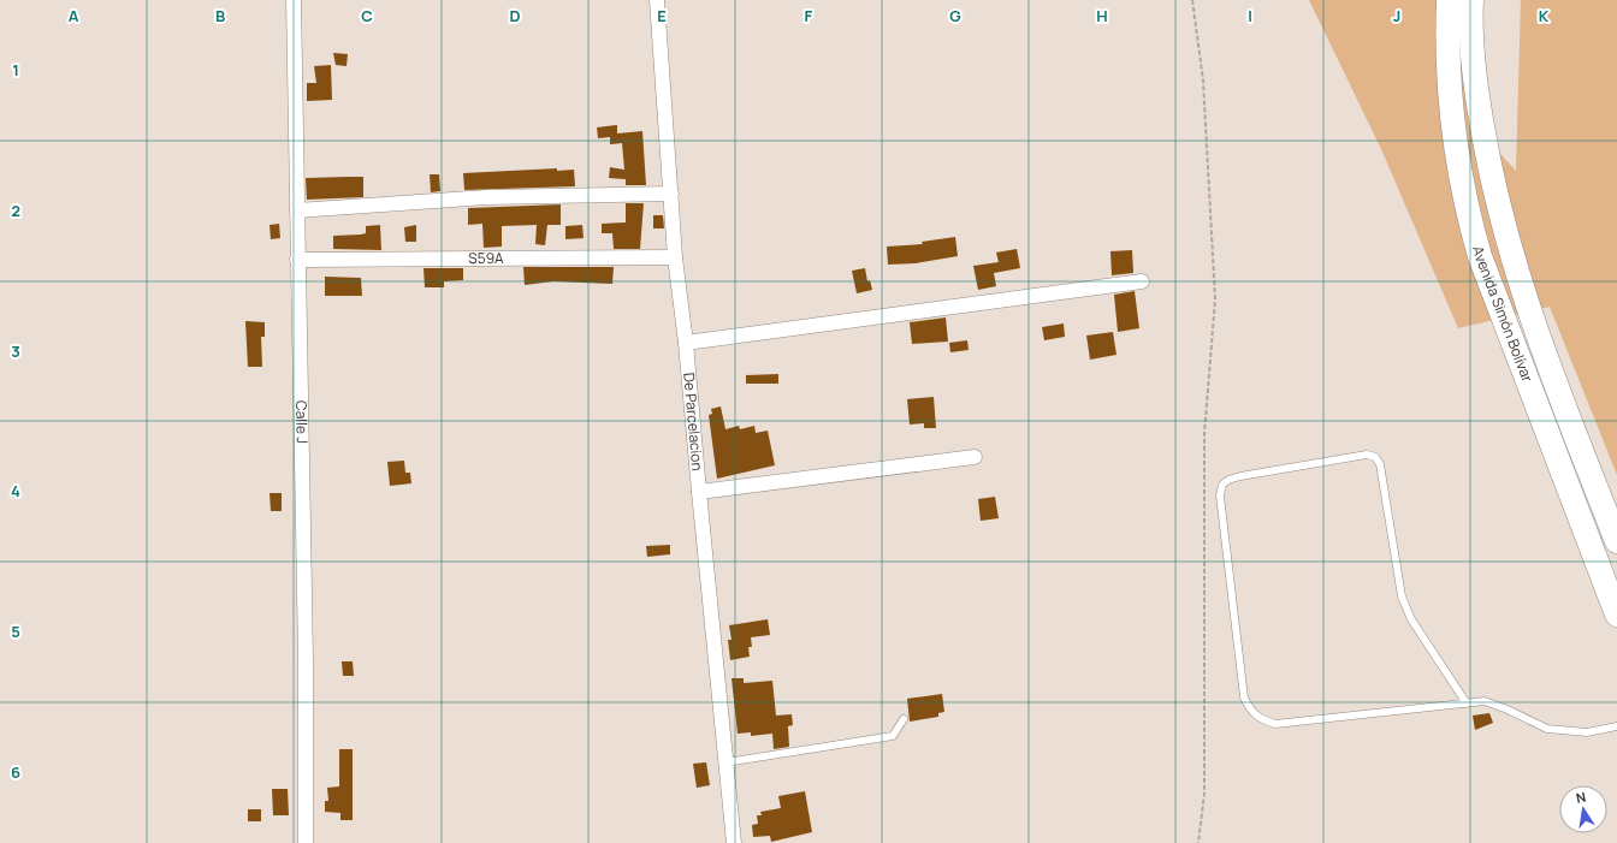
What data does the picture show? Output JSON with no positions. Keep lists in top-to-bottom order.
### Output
{
  "streets": {
    "highway": ["Avenida Simón Bolívar"],
    "street": ["S59A", "Calle J", "De Parcelacion"]
  },
  "crossings": [
    ["S59A", "Calle J"],
    ["S59A", "De Parcelacion"]
  ],
  "north": "top",
  "grid": {
    "columns": [
      "A",
      "B",
      "C",
      "D",
      "E",
      "F",
      "G",
      "H",
      "I",
      "J",
      "K"
    ],
    "rows": [
      "1",
      "2",
      "3",
      "4",
      "5",
      "6"
    ]
  }
}
